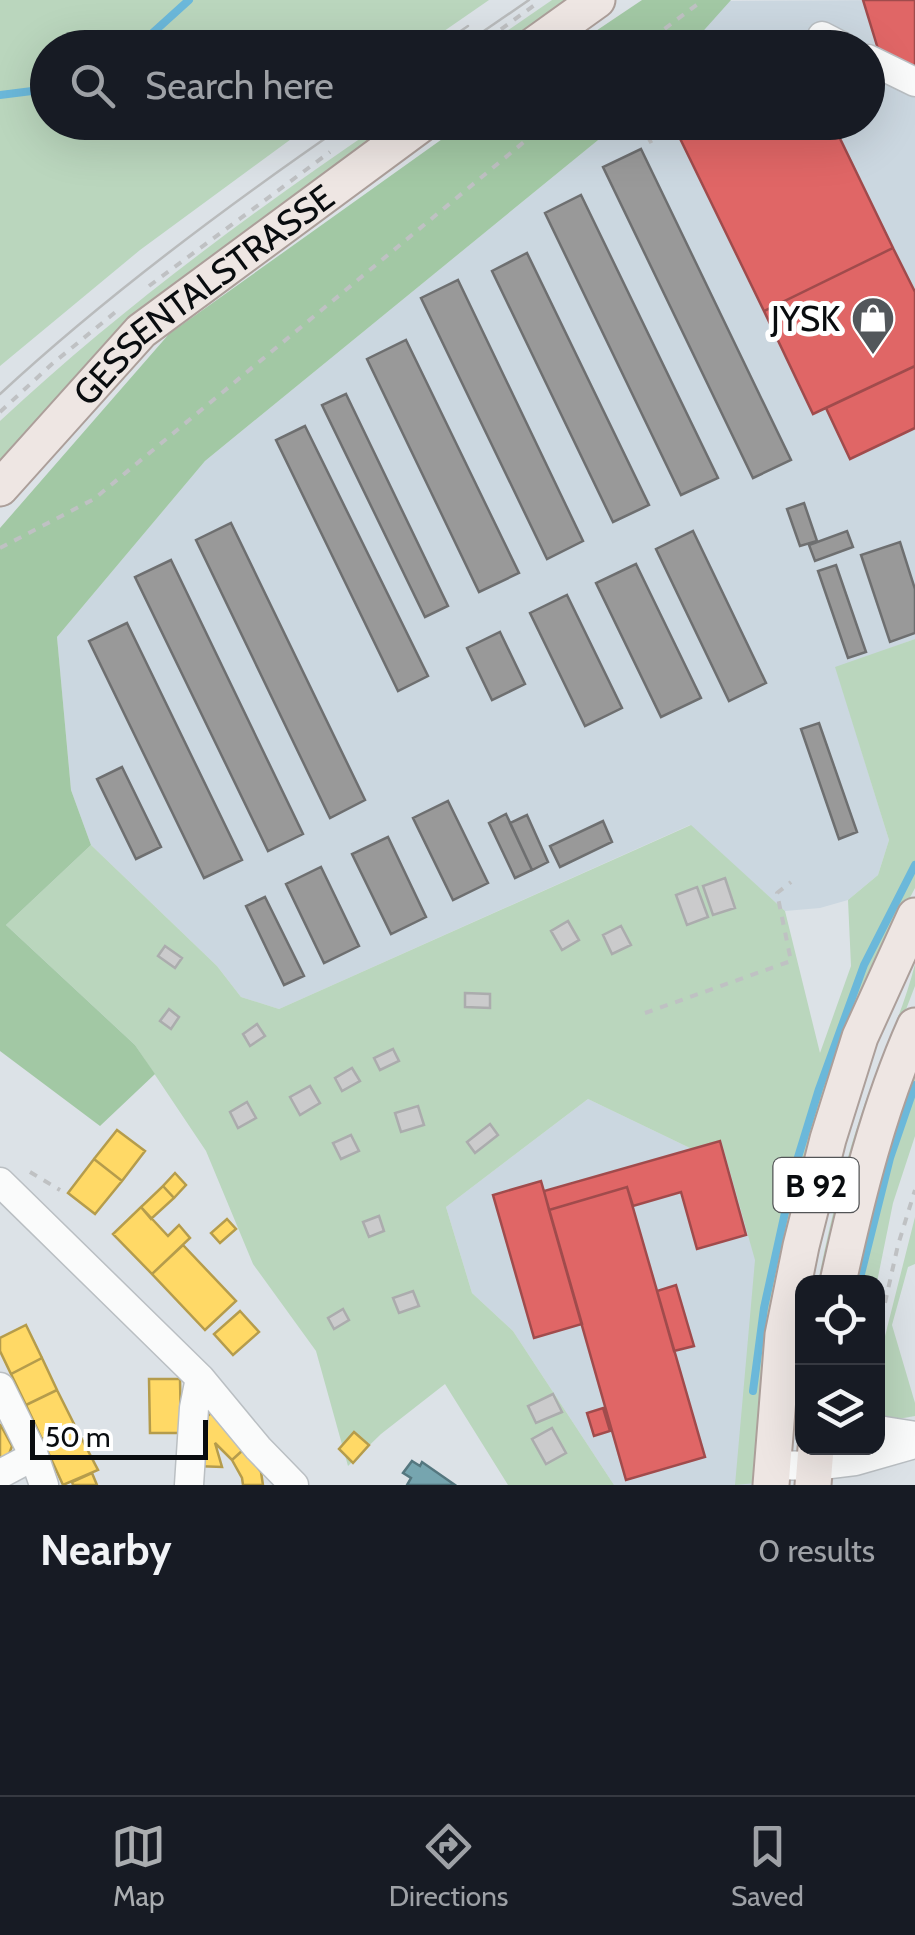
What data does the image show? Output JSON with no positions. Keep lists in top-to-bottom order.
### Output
{
  "streets": {
    "main road": ["GESSENTALSTRASSE", "B 92"]
  },
  "places": {
    "shop": ["JYSK"]
  },
  "scale_bar": "50 m",
  "page": {
    "search": "Search here",
    "scale": "50 m",
    "heading": ["Nearby", "0 results"],
    "nav": ["Map", "Directions", "Saved"]
  }
}
